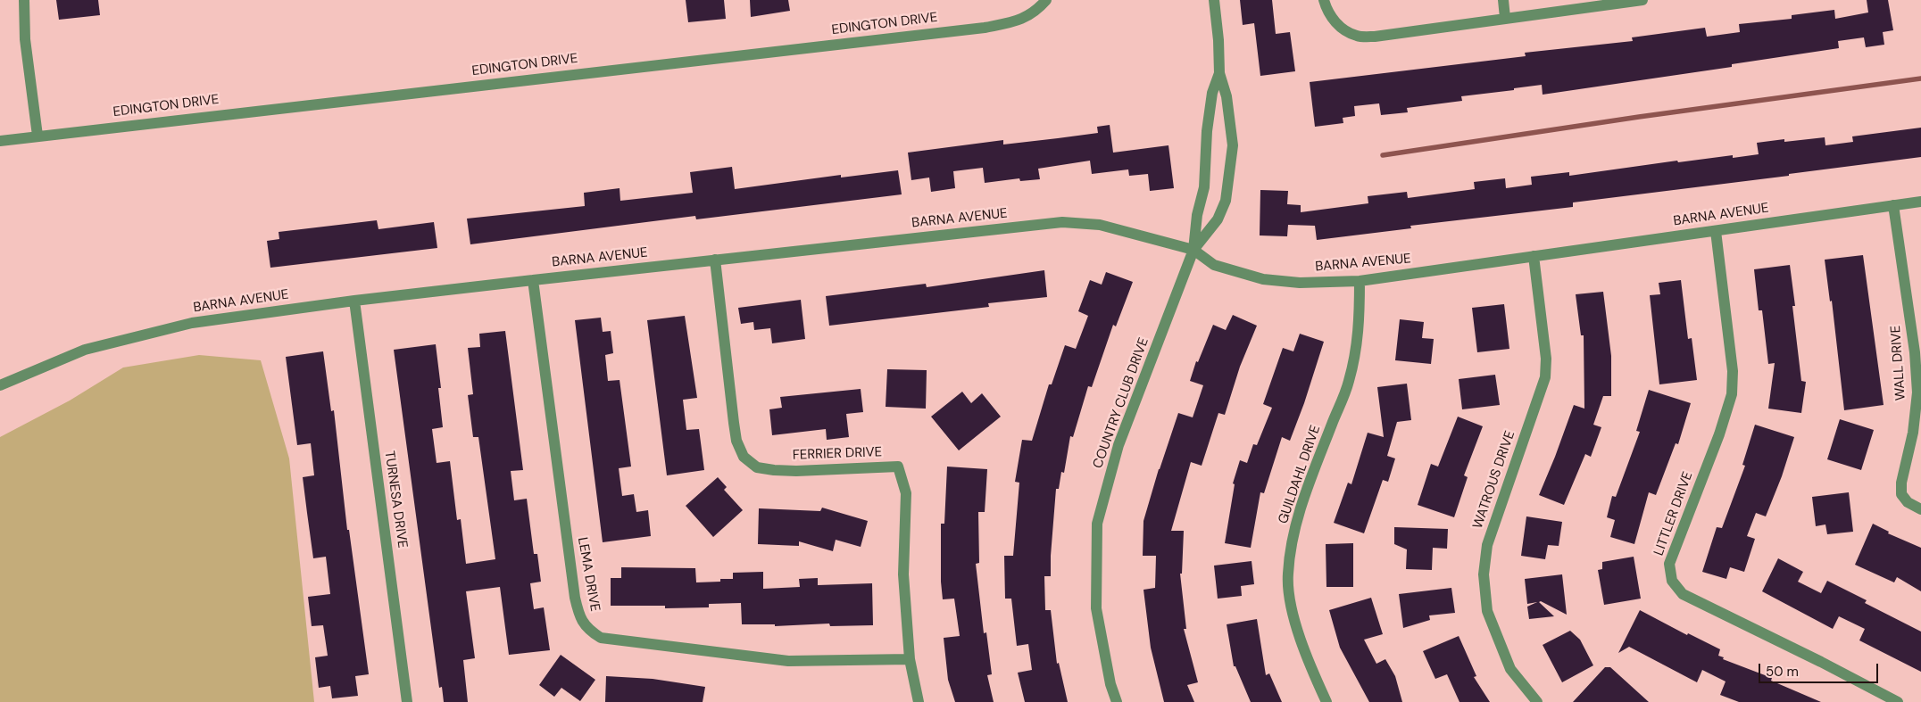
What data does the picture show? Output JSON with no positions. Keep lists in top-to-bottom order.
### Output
{
  "streets": {
    "street": [
      "EDINGTON DRIVE",
      "BARNA AVENUE",
      "WALL DRIVE",
      "COUNTRY CLUB DRIVE",
      "FERRIER DRIVE",
      "GUILDAHL DRIVE",
      "WATROUS DRIVE",
      "TURNESA DRIVE",
      "LITTLER DRIVE",
      "LEMA DRIVE"
    ]
  },
  "crossings": [
    ["BARNA AVENUE", "WALL DRIVE"],
    ["BARNA AVENUE", "COUNTRY CLUB DRIVE"],
    ["BARNA AVENUE", "FERRIER DRIVE"],
    ["BARNA AVENUE", "GUILDAHL DRIVE"],
    ["BARNA AVENUE", "WATROUS DRIVE"],
    ["BARNA AVENUE", "TURNESA DRIVE"],
    ["BARNA AVENUE", "LITTLER DRIVE"],
    ["BARNA AVENUE", "LEMA DRIVE"],
    ["FERRIER DRIVE", "LEMA DRIVE"]
  ],
  "scale_bar": "50 m"
}
